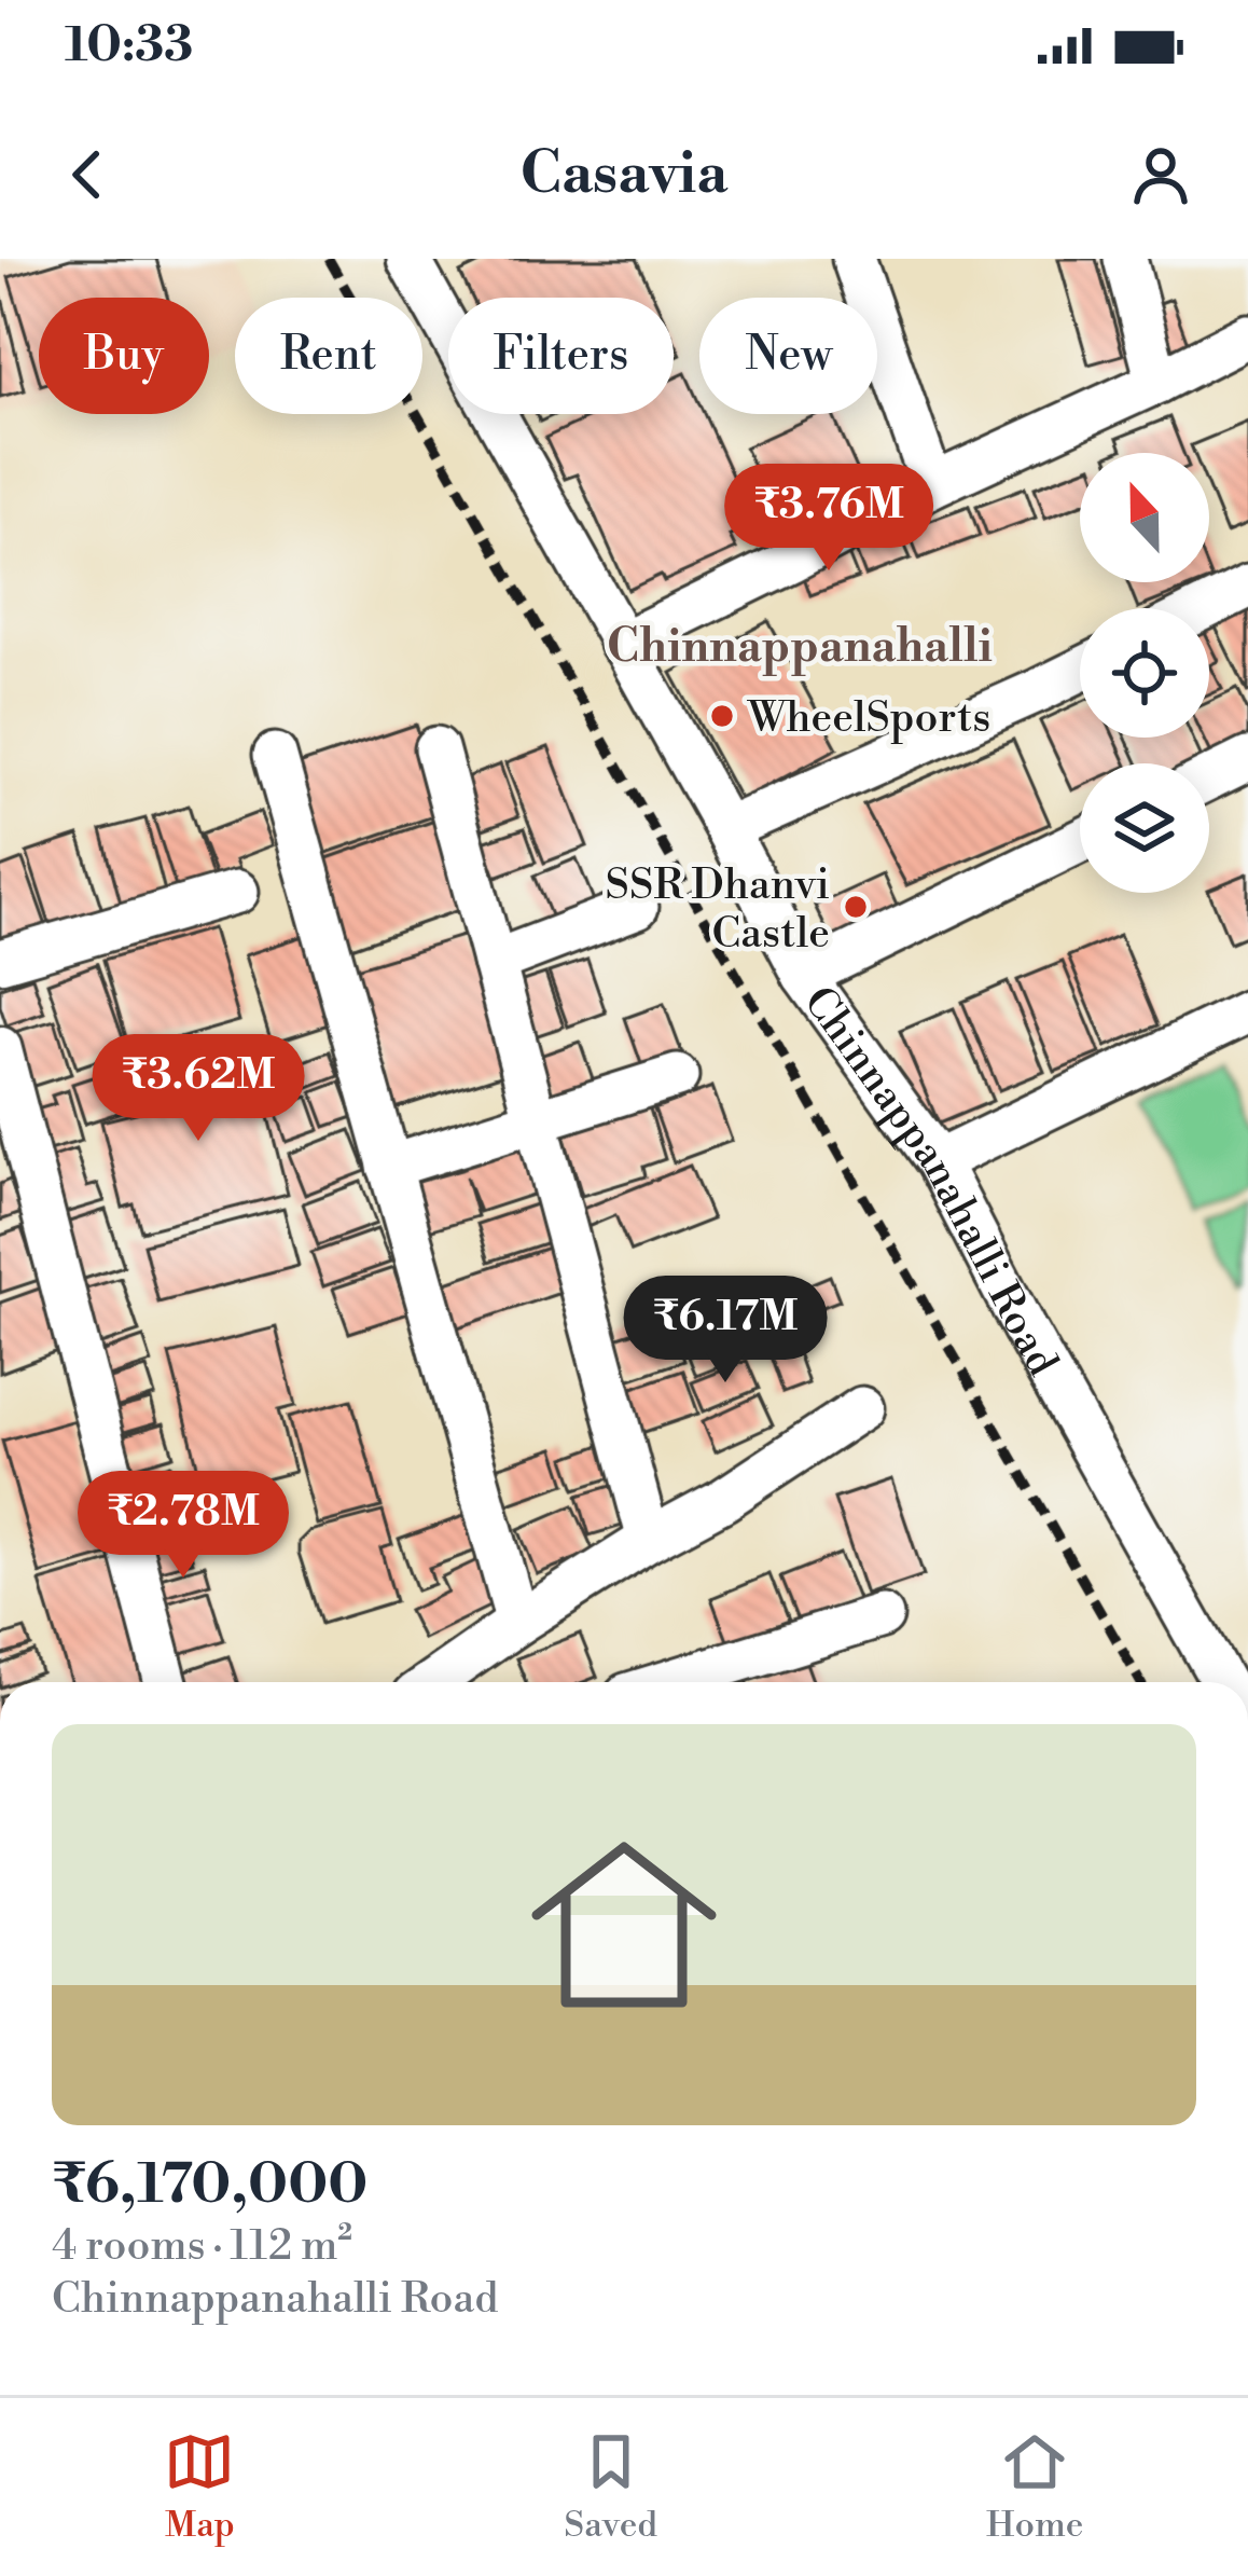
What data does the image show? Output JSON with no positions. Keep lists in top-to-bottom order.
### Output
{
  "streets": {
    "street": ["Chinnappanahalli Road"]
  },
  "districts": ["Chinnappanahalli"],
  "places": ["WheelSports", "SSR Dhanvi Castle"],
  "north": "top",
  "page": {
    "status": "10:33",
    "header": "Casavia",
    "chip": [
      "Buy",
      "Rent",
      "Filters",
      "New"
    ],
    "price": [
      "₹3.76M",
      "₹3.62M",
      "₹6.17M",
      "₹2.78M"
    ],
    "list": [
      {
        "name": "₹6,170,000",
        "note": "4 rooms · 112 m² · Chinnappanahalli Road"
      }
    ],
    "tabs": ["Map", "Saved", "Home"]
  }
}
